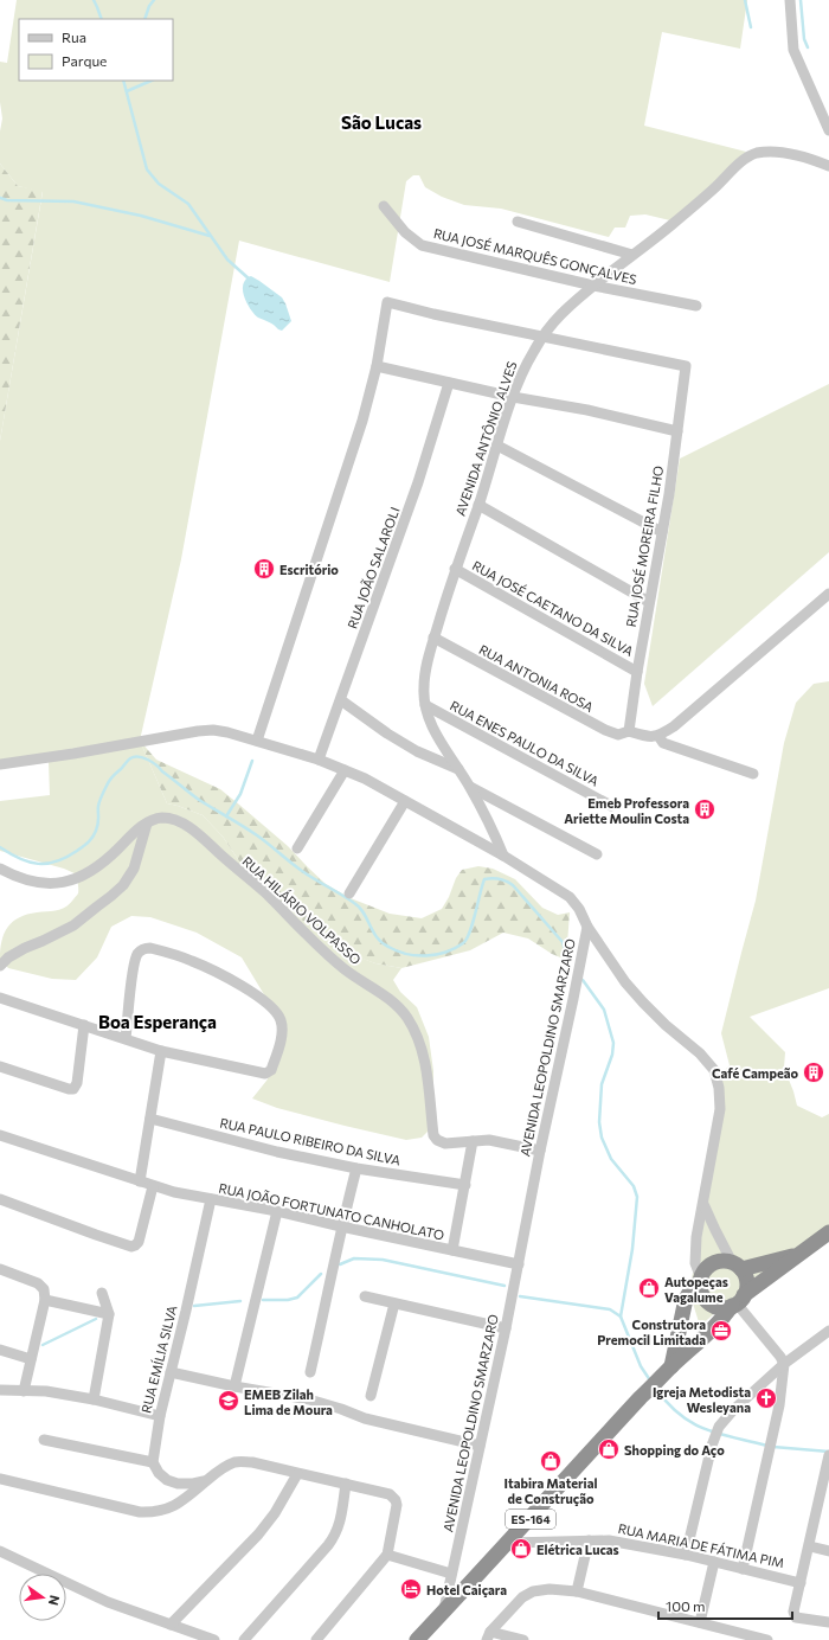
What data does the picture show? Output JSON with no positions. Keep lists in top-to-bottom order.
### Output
{
  "streets": {
    "highway": ["ES-164"],
    "street": [
      "RUA JOSÉ MARQUÊS GONÇALVES",
      "AVENIDA ANTÔNIO ALVES",
      "RUA JOSÉ MOREIRA FILHO",
      "RUA JOÃO SALAROLI",
      "RUA JOSÉ CAETANO DA SILVA",
      "RUA ANTONIA ROSA",
      "RUA ENES PAULO DA SILVA",
      "RUA HILÁRIO VOLPASSO",
      "AVENIDA LEOPOLDINO SMARZARO",
      "RUA PAULO RIBEIRO DA SILVA",
      "RUA JOÃO FORTUNATO CANHOLATO",
      "RUA EMÍLIA SILVA",
      "RUA MARIA DE FÁTIMA PIM"
    ]
  },
  "crossings": [
    ["RUA JOSÉ MARQUÊS GONÇALVES", "AVENIDA ANTÔNIO ALVES"],
    ["AVENIDA ANTÔNIO ALVES", "RUA JOSÉ MOREIRA FILHO"],
    ["AVENIDA ANTÔNIO ALVES", "RUA JOSÉ CAETANO DA SILVA"],
    ["AVENIDA ANTÔNIO ALVES", "RUA ANTONIA ROSA"],
    ["AVENIDA ANTÔNIO ALVES", "RUA ENES PAULO DA SILVA"],
    ["AVENIDA ANTÔNIO ALVES", "AVENIDA LEOPOLDINO SMARZARO"],
    ["RUA JOSÉ MOREIRA FILHO", "RUA JOSÉ CAETANO DA SILVA"],
    ["RUA JOSÉ MOREIRA FILHO", "RUA ANTONIA ROSA"],
    ["RUA JOÃO SALAROLI", "AVENIDA LEOPOLDINO SMARZARO"],
    ["RUA HILÁRIO VOLPASSO", "AVENIDA LEOPOLDINO SMARZARO"],
    ["AVENIDA LEOPOLDINO SMARZARO", "RUA JOÃO FORTUNATO CANHOLATO"],
    ["AVENIDA LEOPOLDINO SMARZARO", "ES-164"],
    ["RUA JOÃO FORTUNATO CANHOLATO", "RUA EMÍLIA SILVA"],
    ["ES-164", "RUA MARIA DE FÁTIMA PIM"]
  ],
  "districts": ["São Lucas", "Boa Esperança"],
  "places": {
    "building": ["Escritório", "Emeb Professora Ariette Moulin Costa", "Café Campeão"],
    "shop": [
      "Autopeças Vagalume",
      "Shopping do Aço",
      "Itabira Material de Construção",
      "Elétrica Lucas"
    ],
    "office": ["Construtora Premocil Limitada"],
    "church": ["Igreja Metodista Wesleyana"],
    "school or university": ["EMEB Zilah Lima de Moura"],
    "hotel": ["Hotel Caiçara"]
  },
  "legend": ["Rua", "Parque"],
  "scale_bar": "100 m",
  "north": "right"
}
